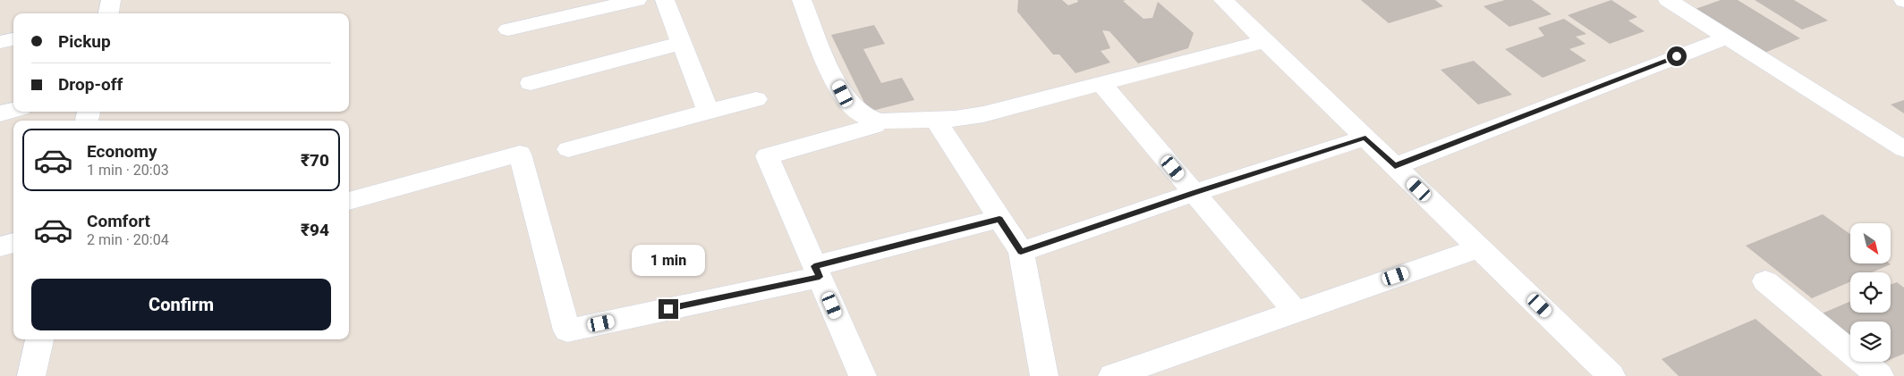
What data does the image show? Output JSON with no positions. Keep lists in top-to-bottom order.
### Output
{
  "north": "bottom right",
  "page": {
    "banner": ["Pickup", "Drop-off"],
    "list": [
      {
        "name": "Economy",
        "note": "1 min · 20:03",
        "value": "₹70"
      },
      {
        "name": "Comfort",
        "note": "2 min · 20:04",
        "value": "₹94"
      }
    ],
    "bubble": "1 min",
    "buttons": "Confirm"
  }
}
